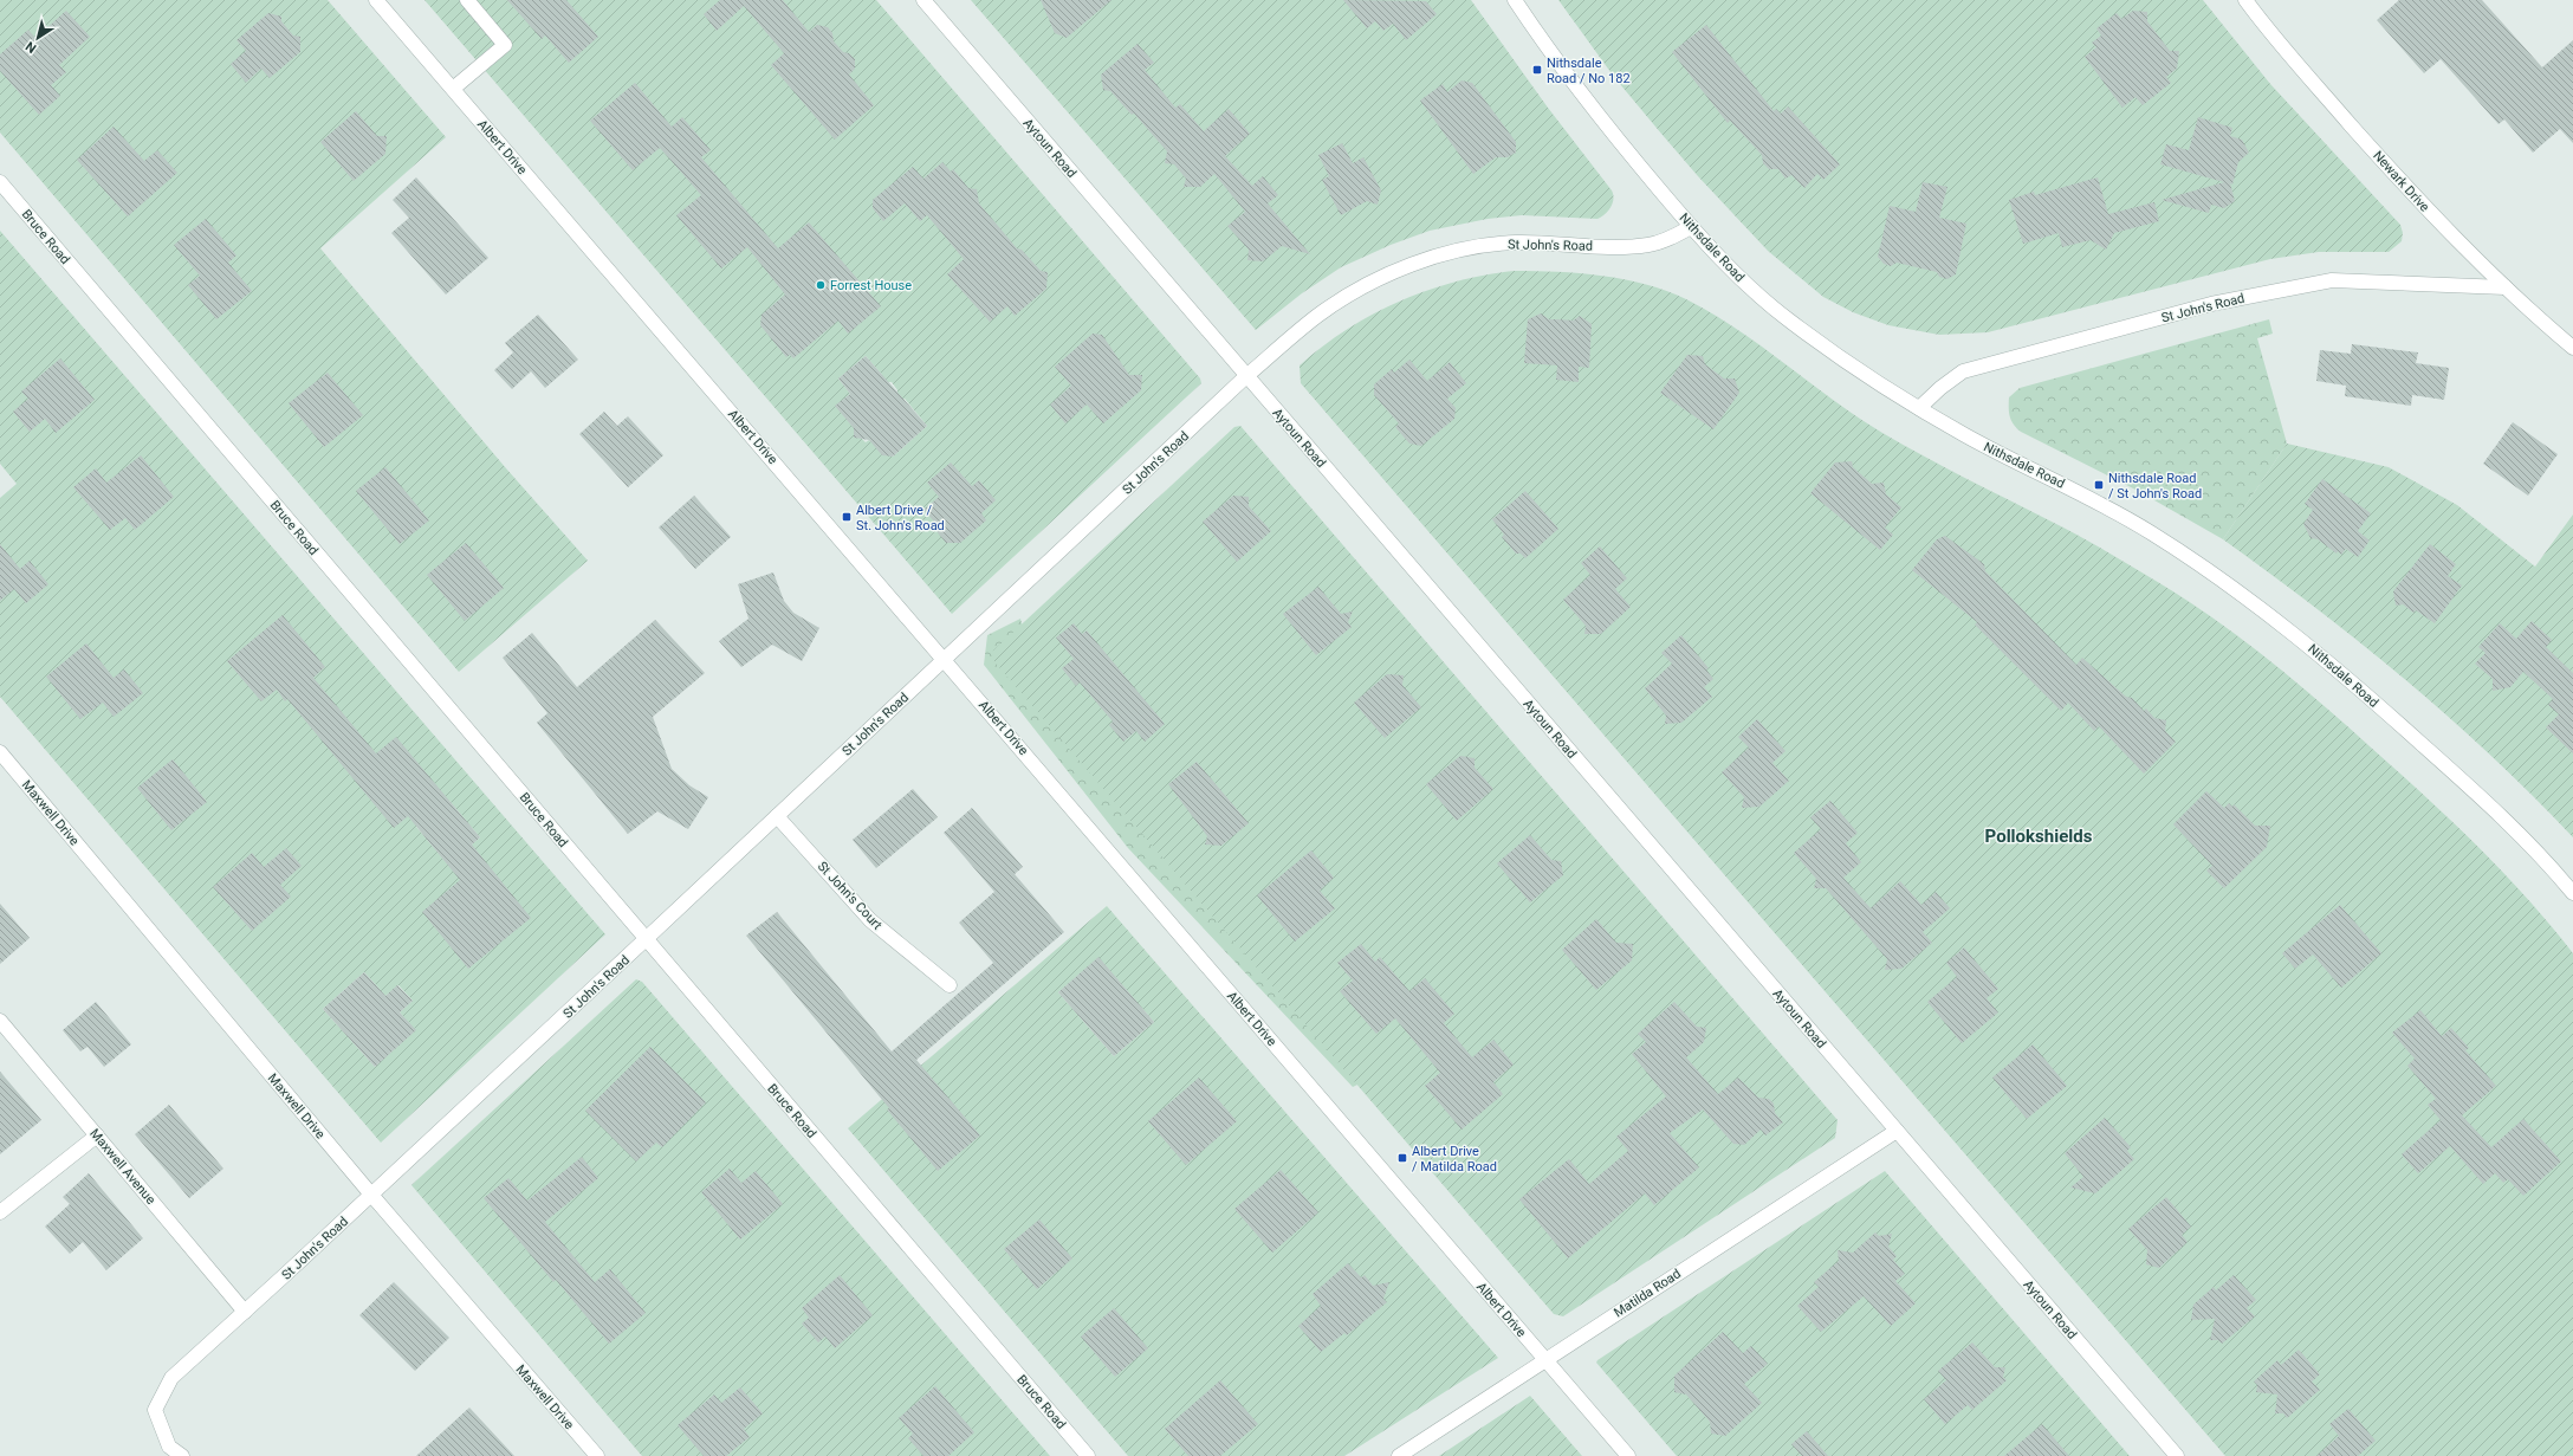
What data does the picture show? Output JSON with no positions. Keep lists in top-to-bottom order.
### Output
{
  "streets": {
    "street": [
      "Albert Drive",
      "Aytoun Road",
      "Newark Drive",
      "Bruce Road",
      "St John's Road",
      "Nithsdale Road",
      "Maxwell Drive",
      "St John's Court",
      "Maxwell Avenue",
      "Matilda Road"
    ]
  },
  "crossings": [
    ["Albert Drive", "St John's Road"],
    ["Albert Drive", "Matilda Road"],
    ["Aytoun Road", "St John's Road"],
    ["Aytoun Road", "Matilda Road"],
    ["Newark Drive", "St John's Road"],
    ["Bruce Road", "St John's Road"],
    ["St John's Road", "Nithsdale Road"],
    ["St John's Road", "Maxwell Drive"],
    ["St John's Road", "St John's Court"],
    ["St John's Road", "Maxwell Avenue"]
  ],
  "districts": ["Pollokshields"],
  "places": {
    "transit": [
      "Nithsdale Road / No 182",
      "Nithsdale Road / St John's Road",
      "Albert Drive / St. John's Road",
      "Albert Drive / Matilda Road"
    ],
    "other": ["Forrest House"]
  },
  "north": "bottom left"
}
